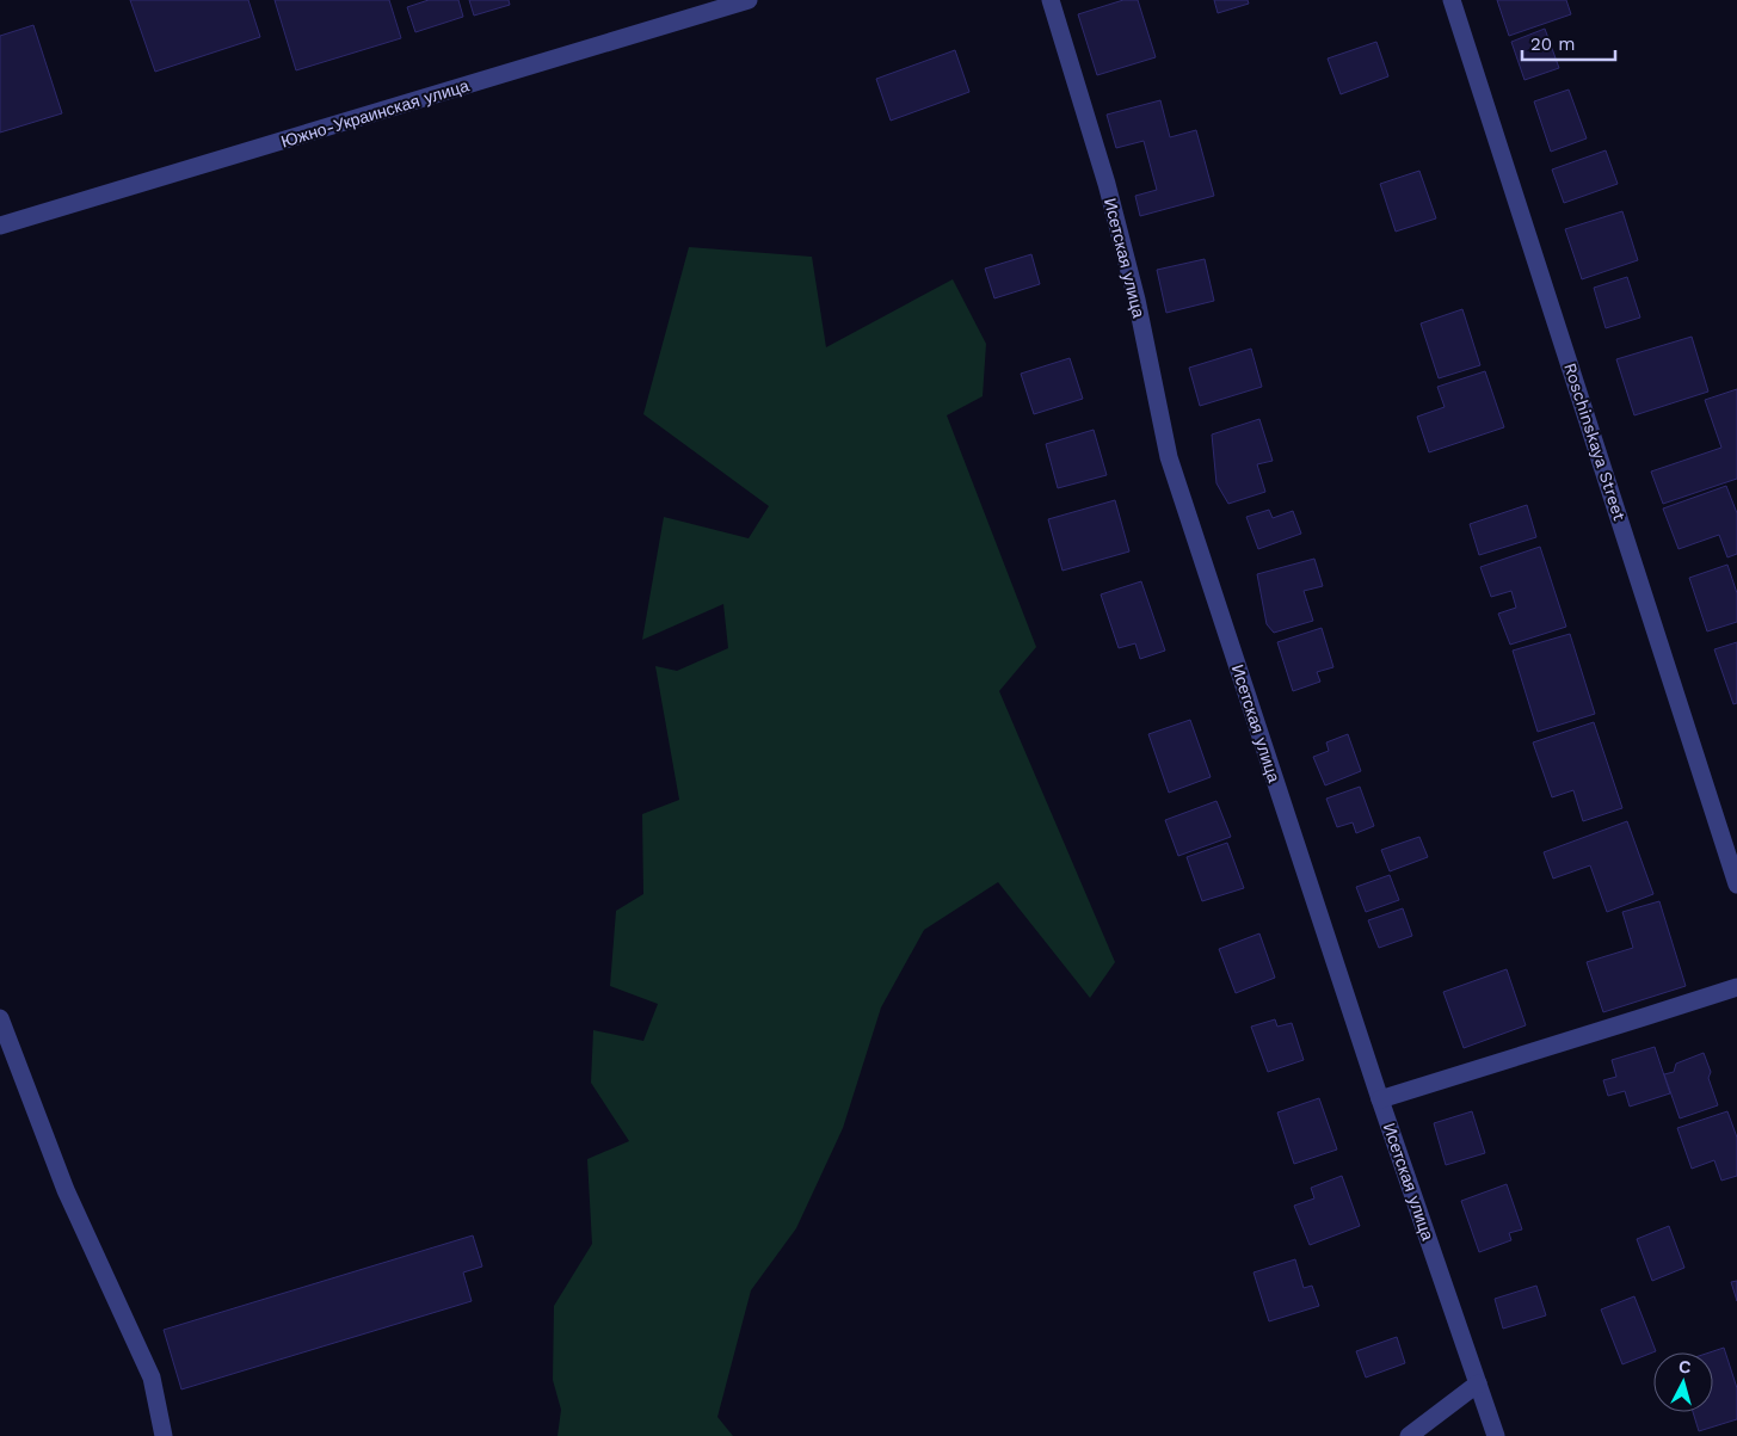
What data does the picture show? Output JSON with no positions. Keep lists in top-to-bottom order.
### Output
{
  "streets": {
    "street": ["Южно-Украинская улица", "Исетская улица", "Roschinskaya Street"]
  },
  "scale_bar": "20 m",
  "north": "top"
}
